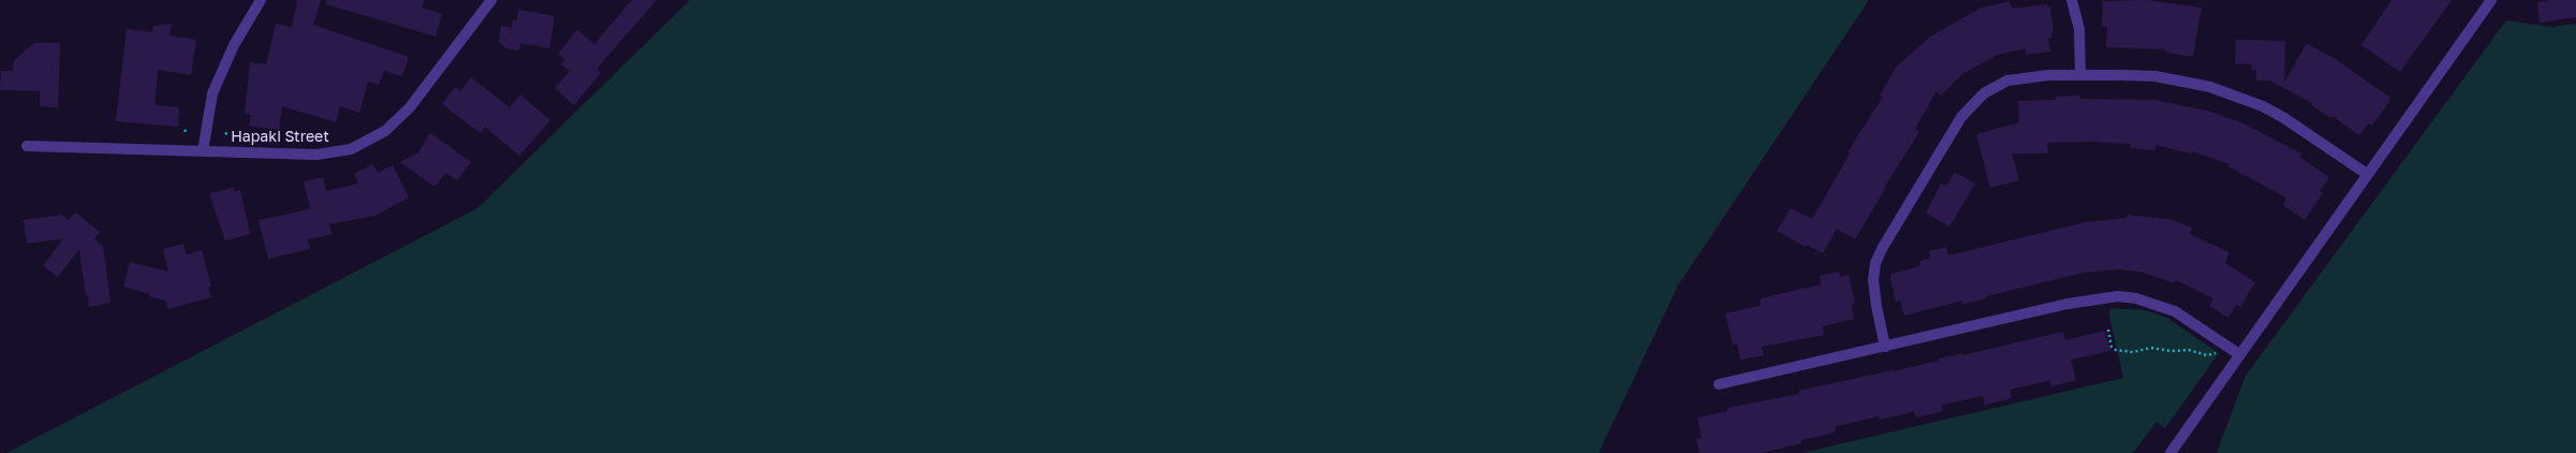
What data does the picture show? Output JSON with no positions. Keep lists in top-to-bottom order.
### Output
{
  "streets": {
    "street": ["Hapaki Street"]
  }
}
